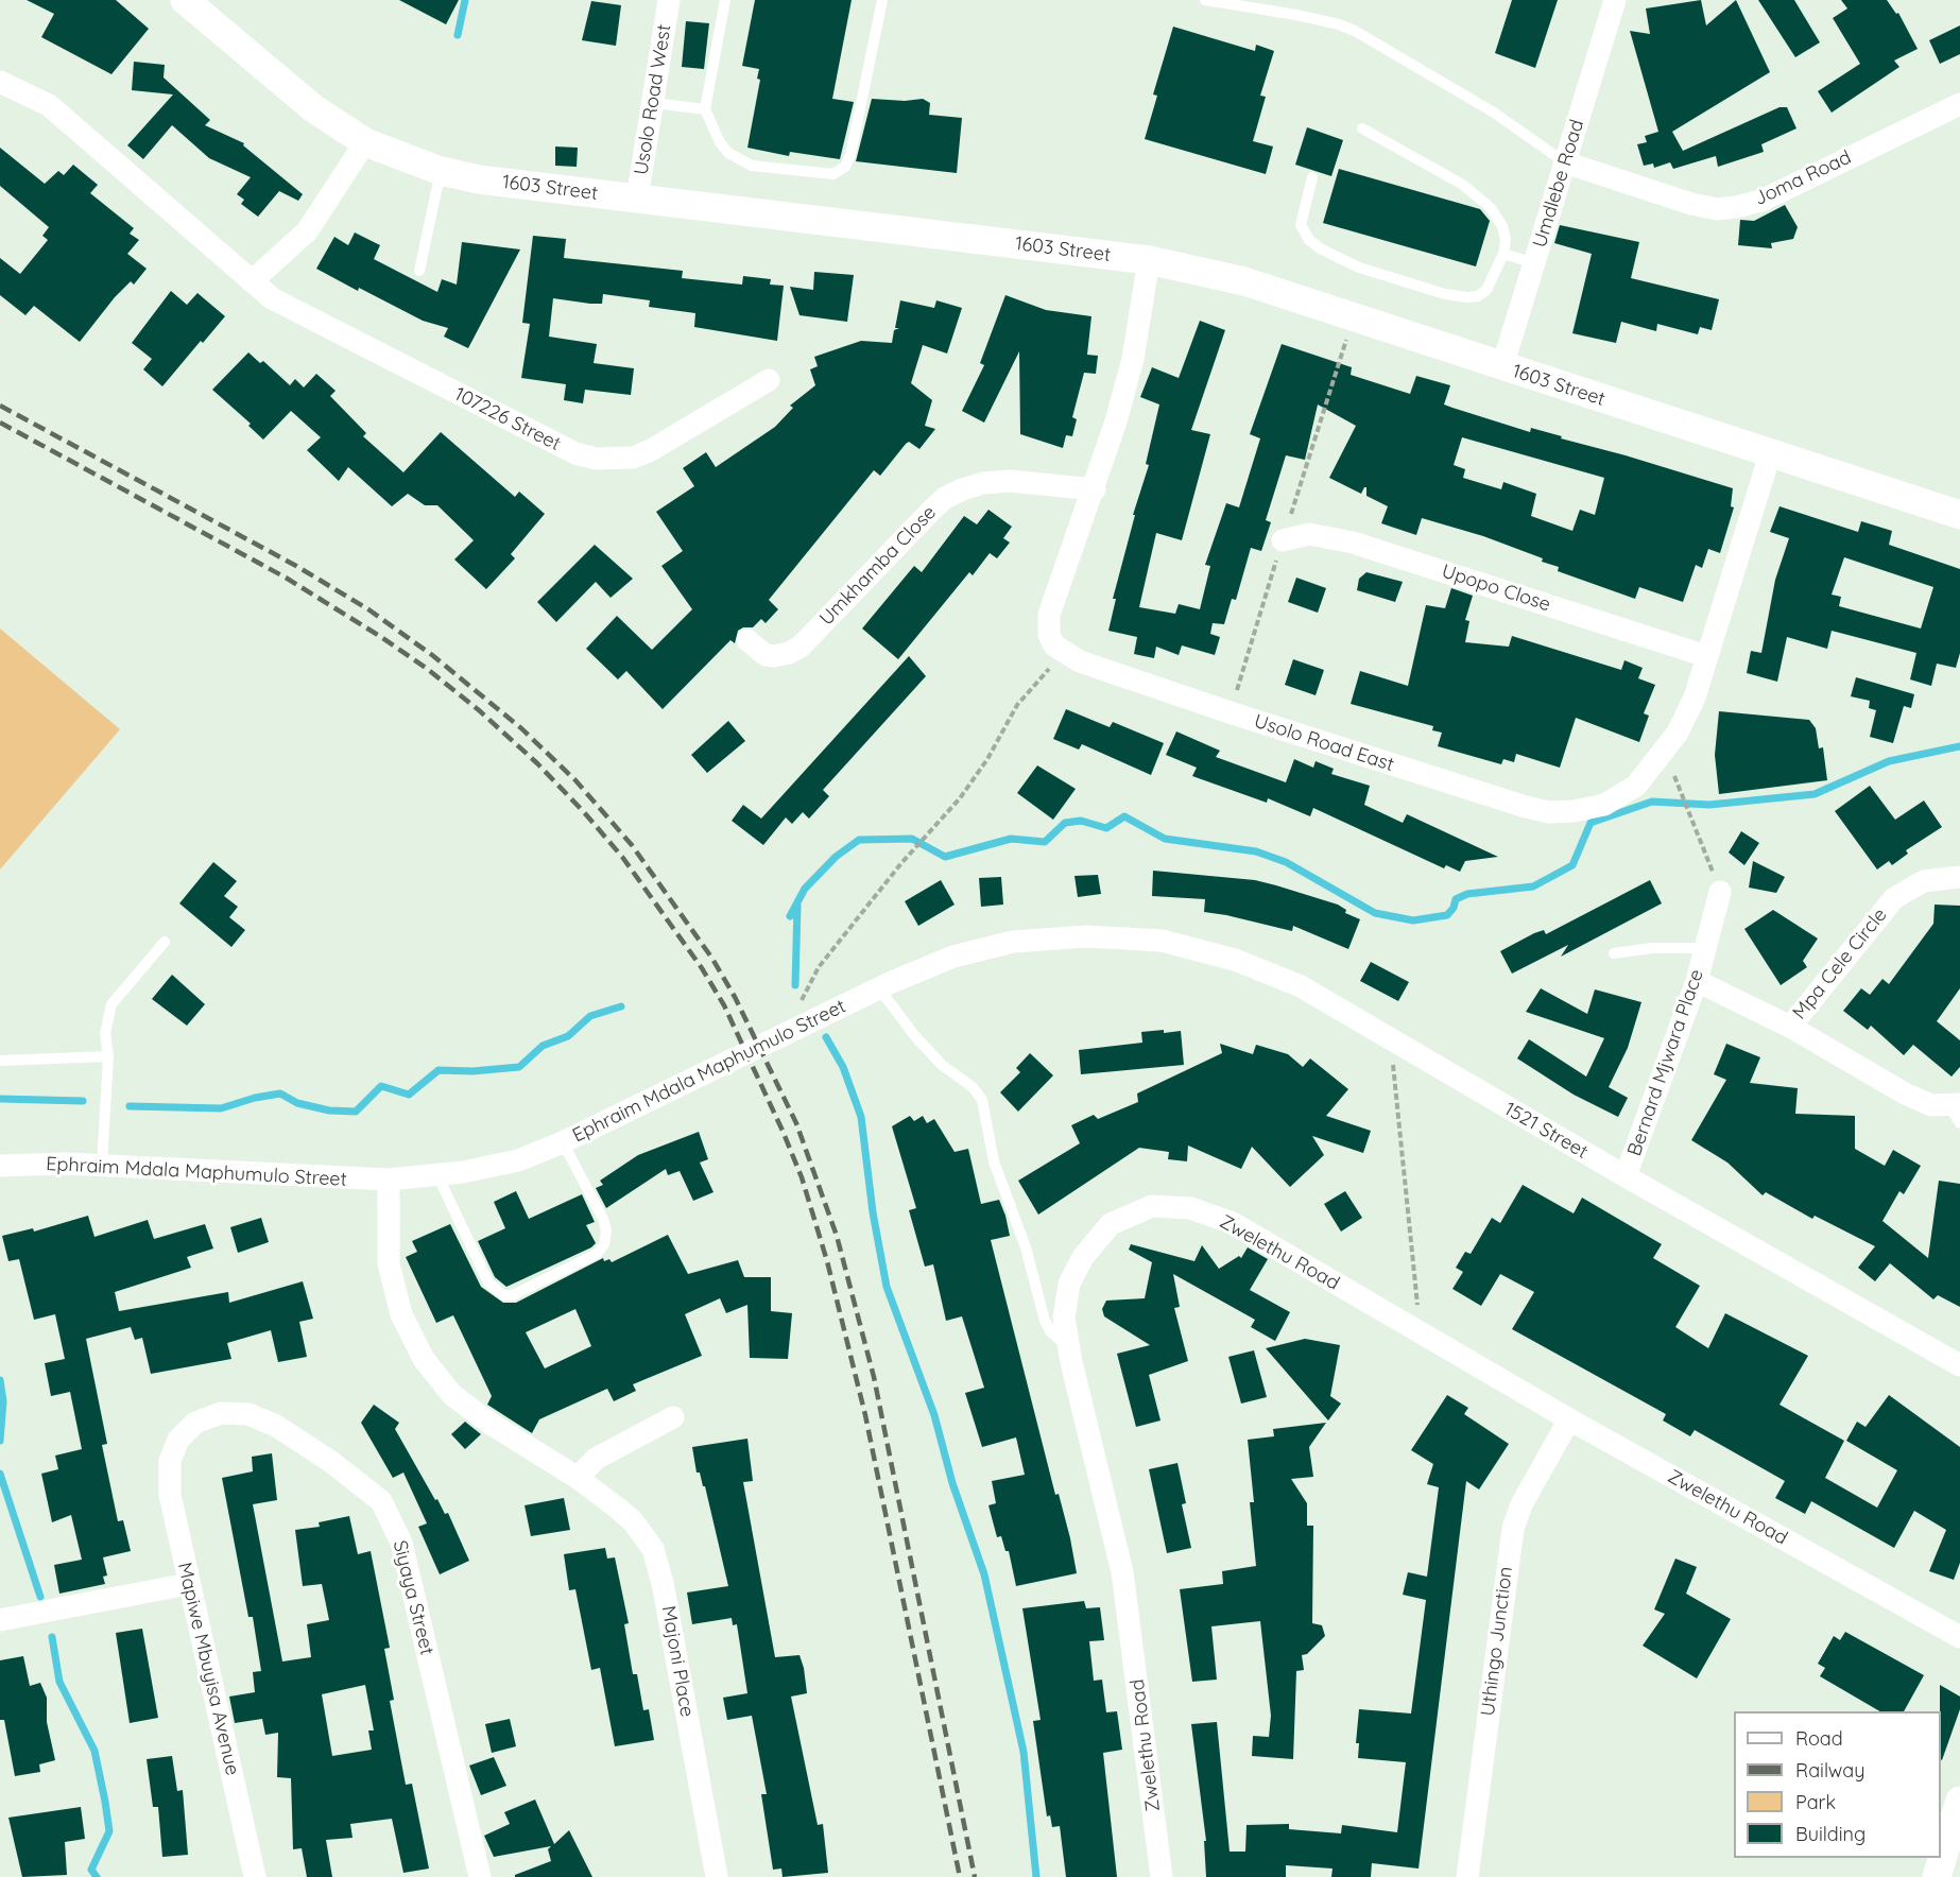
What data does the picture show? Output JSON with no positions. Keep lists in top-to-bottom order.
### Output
{
  "streets": {
    "street": [
      "Usolo Road West",
      "Joma Road",
      "Umdlebe Road",
      "1603 Street",
      "107226 Street",
      "Umkhamba Close",
      "Upopo Close",
      "Usolo Road East",
      "Mpa Cele Circle",
      "Bernard Mjwara Place",
      "Ephraim Mdala Maphumulo Street",
      "1521 Street",
      "Zwelethu Road",
      "Siyaya Street",
      "Uthingo Junction",
      "Majoni Place",
      "Mapiwe Mbuyisa Avenue"
    ]
  },
  "crossings": [
    ["Usolo Road West", "1603 Street"],
    ["Joma Road", "Umdlebe Road"],
    ["Umdlebe Road", "1603 Street"],
    ["1603 Street", "Usolo Road East"],
    ["Upopo Close", "Usolo Road East"],
    ["Mpa Cele Circle", "Bernard Mjwara Place"],
    ["Bernard Mjwara Place", "1521 Street"],
    ["Ephraim Mdala Maphumulo Street", "1521 Street"],
    ["Ephraim Mdala Maphumulo Street", "Majoni Place"],
    ["Zwelethu Road", "Uthingo Junction"],
    ["Siyaya Street", "Mapiwe Mbuyisa Avenue"]
  ],
  "legend": [
    "Road",
    "Railway",
    "Park",
    "Building"
  ]
}
